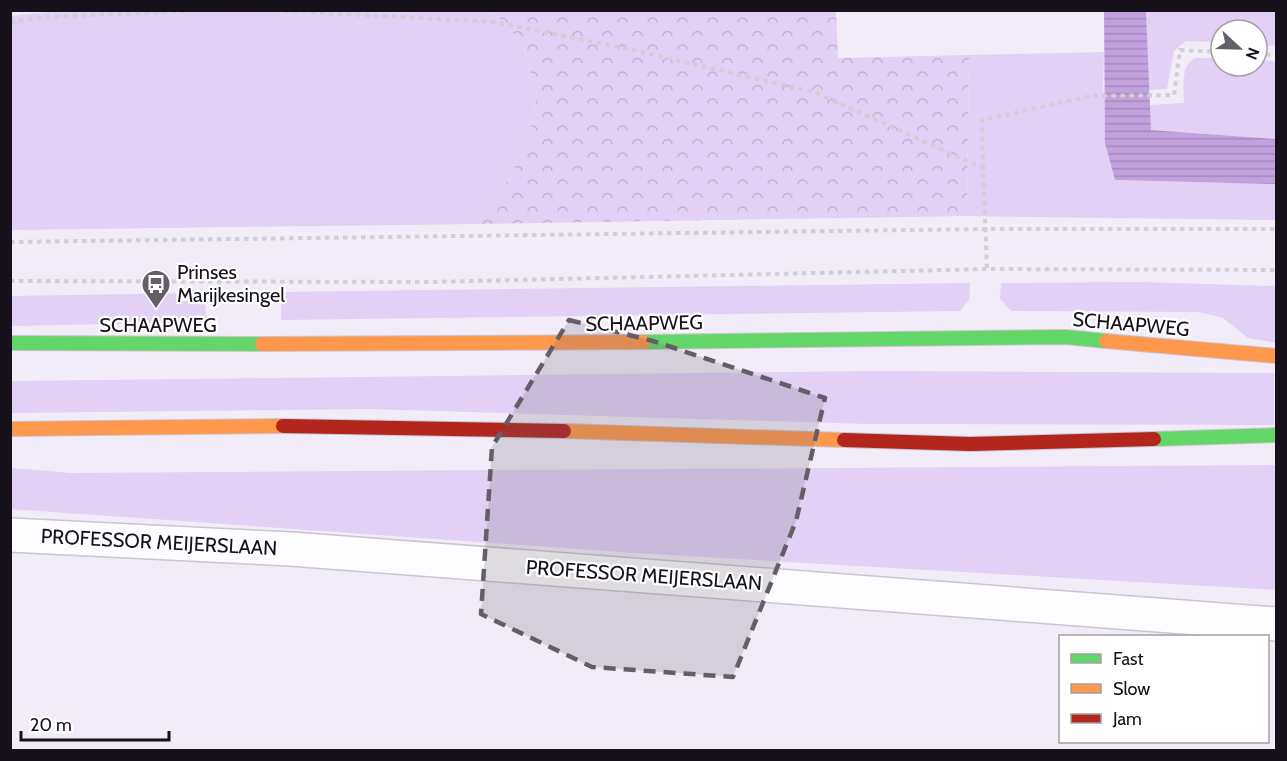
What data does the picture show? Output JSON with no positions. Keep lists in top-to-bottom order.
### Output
{
  "streets": {
    "street": ["SCHAAPWEG", "PROFESSOR MEIJERSLAAN"]
  },
  "places": {
    "bus stop": ["Prinses Marijkesingel"]
  },
  "legend": ["Fast", "Slow", "Jam"],
  "scale_bar": "20 m",
  "north": "right"
}
